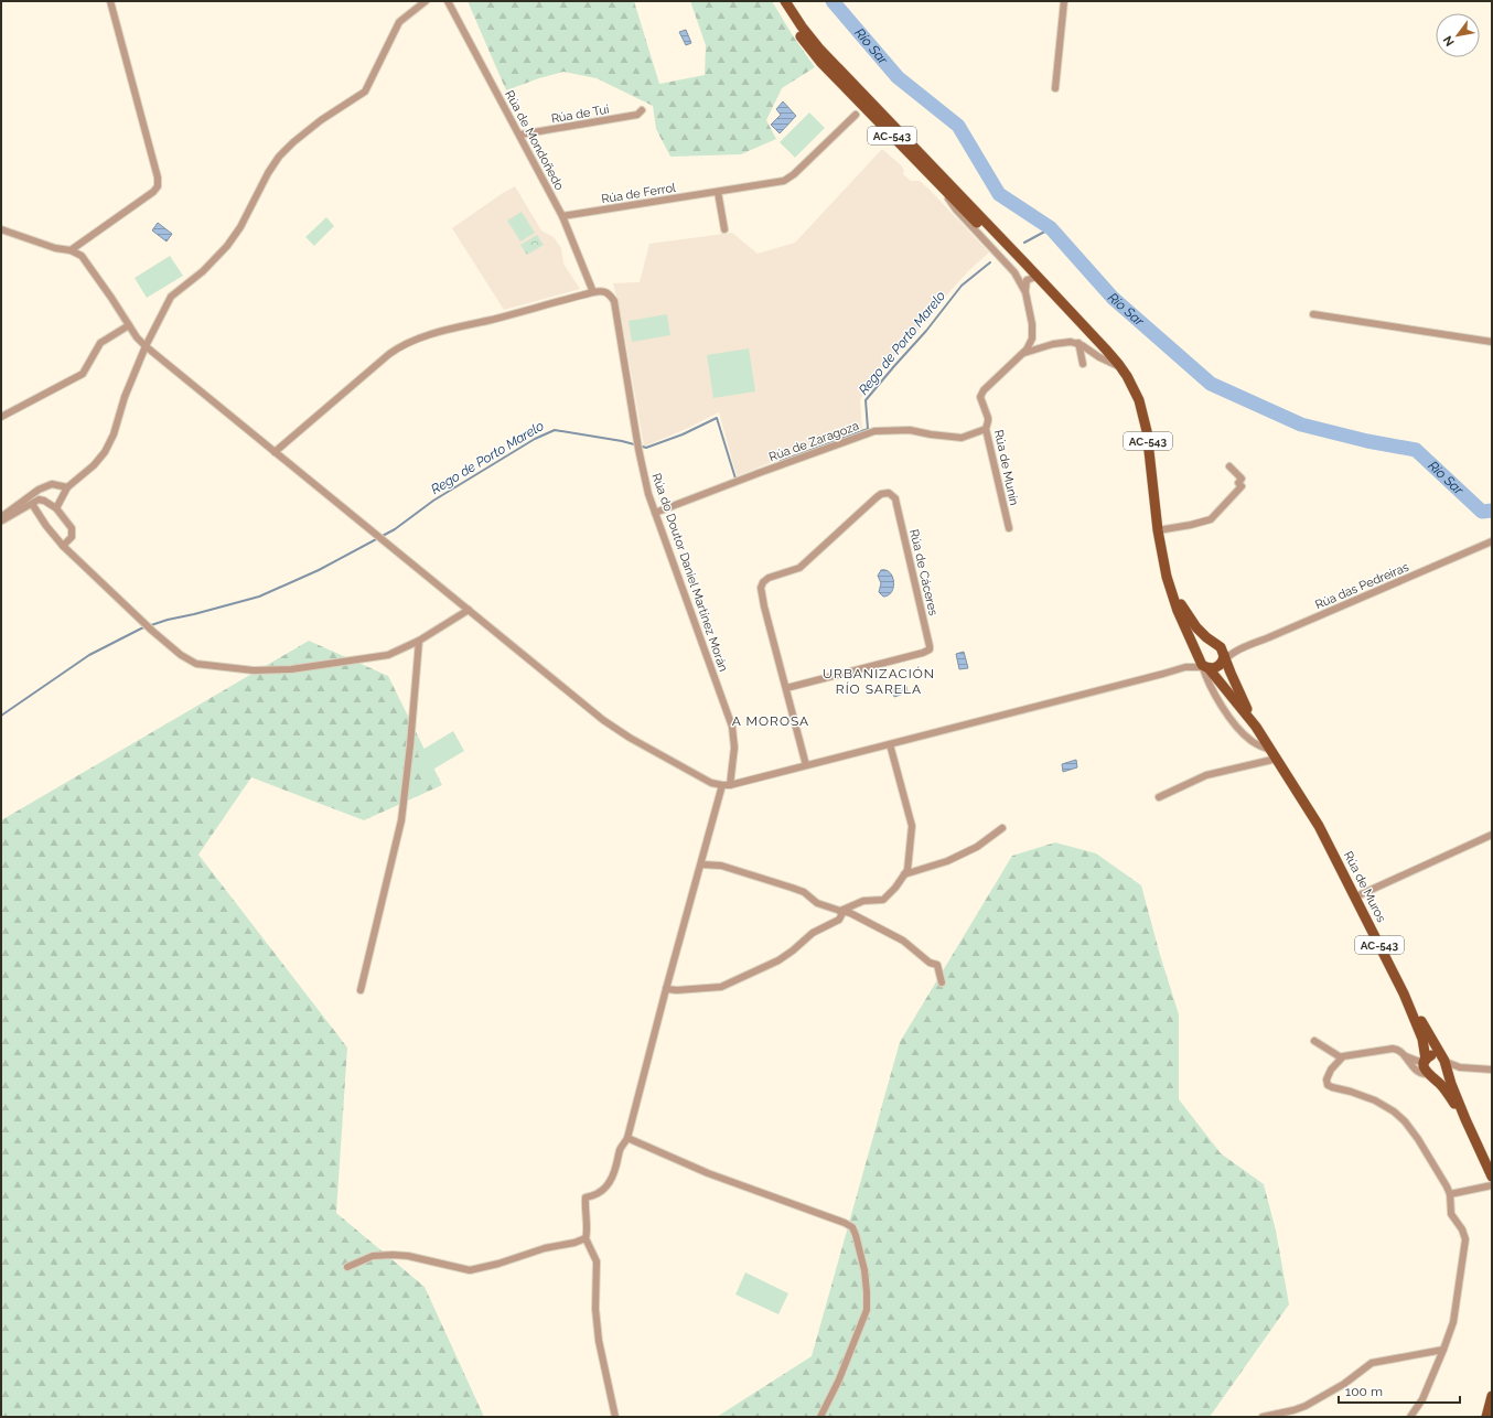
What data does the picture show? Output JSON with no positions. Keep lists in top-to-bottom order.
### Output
{
  "streets": {
    "main road": ["AC-543", "Rúa de Muros"],
    "street": [
      "Rúa de Tui",
      "Rúa de Mondoñedo",
      "Rúa de Ferrol",
      "Rúa de Zaragoza",
      "Rúa de Munín",
      "Rúa do Doutor Daniel Martínez Morán",
      "Rúa de Cáceres",
      "Rúa das Pedreiras"
    ]
  },
  "crossings": [
    ["Rúa de Tui", "Rúa de Mondoñedo"],
    ["AC-543", "Rúa de Munín"],
    ["AC-543", "Rúa das Pedreiras"],
    ["AC-543", "Rúa de Muros"],
    ["Rúa de Mondoñedo", "Rúa de Ferrol"],
    ["Rúa de Mondoñedo", "Rúa do Doutor Daniel Martínez Morán"],
    ["Rúa de Zaragoza", "Rúa de Munín"],
    ["Rúa de Zaragoza", "Rúa do Doutor Daniel Martínez Morán"]
  ],
  "districts": ["URBANIZACIÓN RÍO SARELA", "A MOROSA"],
  "water": ["Río Sar", "Rego de Porto Marelo"],
  "scale_bar": "100 m",
  "north": "bottom left"
}
